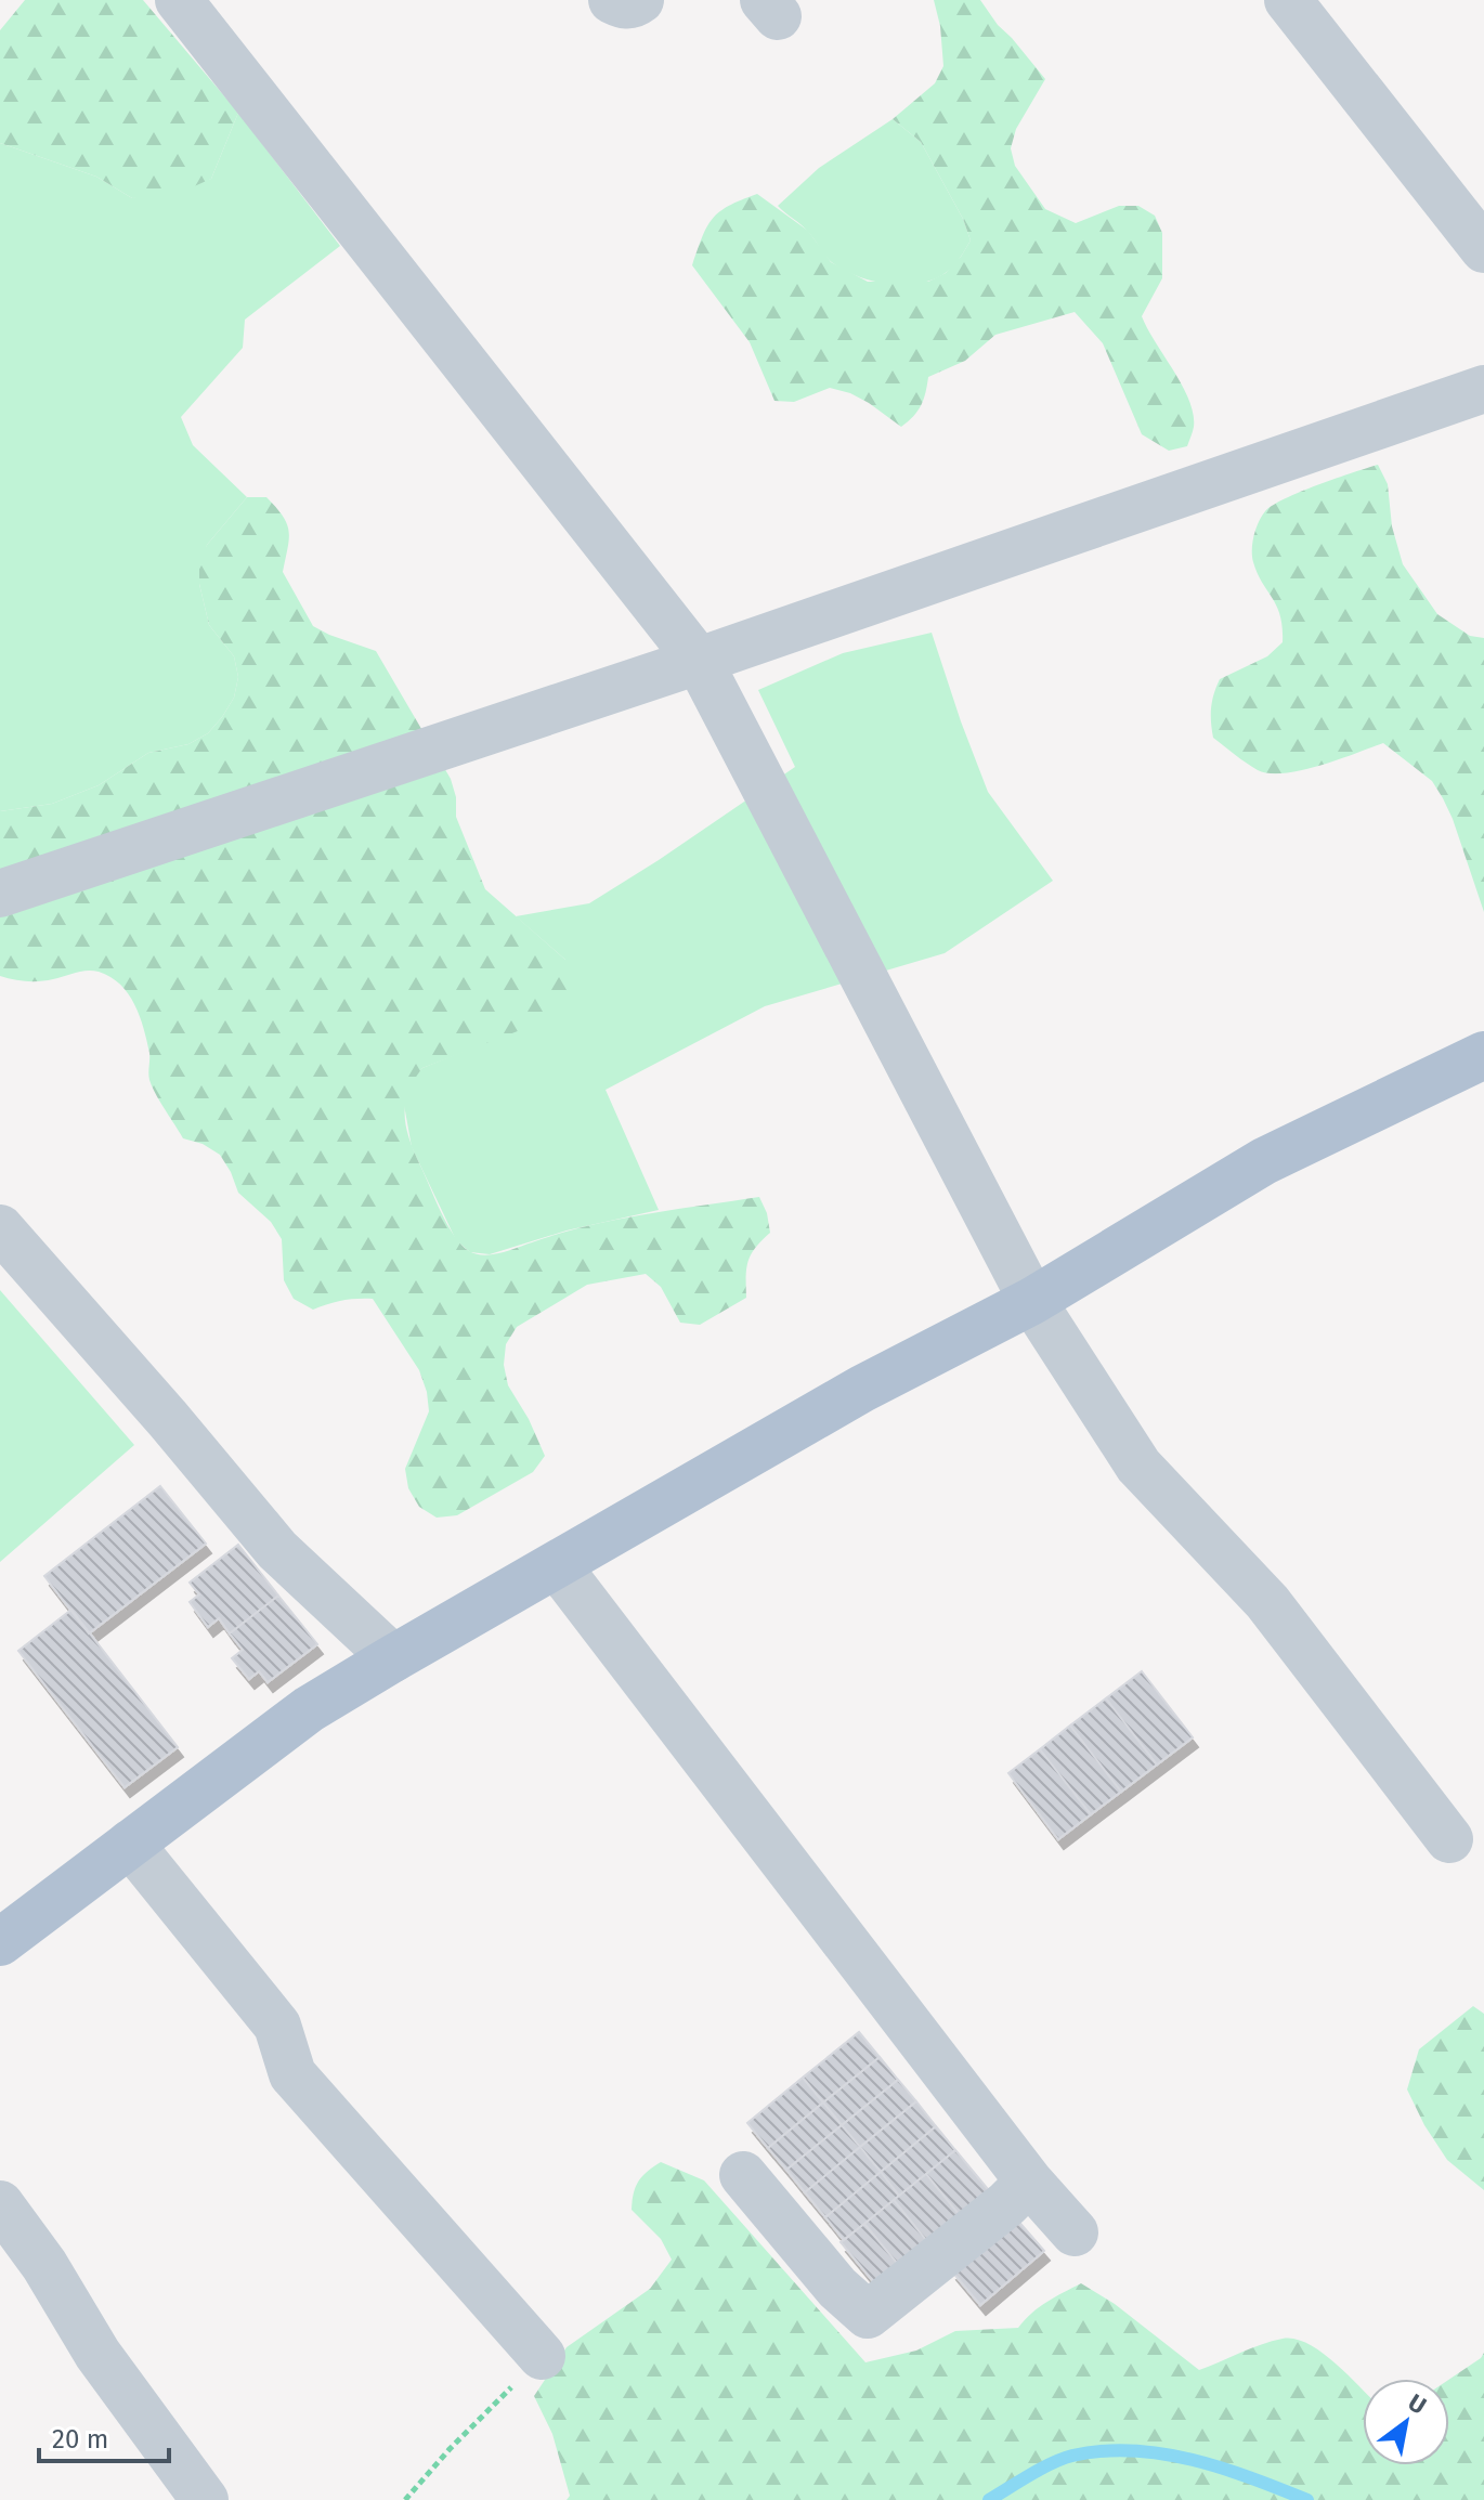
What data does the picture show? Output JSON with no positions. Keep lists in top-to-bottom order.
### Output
{
  "scale_bar": "20 m",
  "north": "top right"
}
